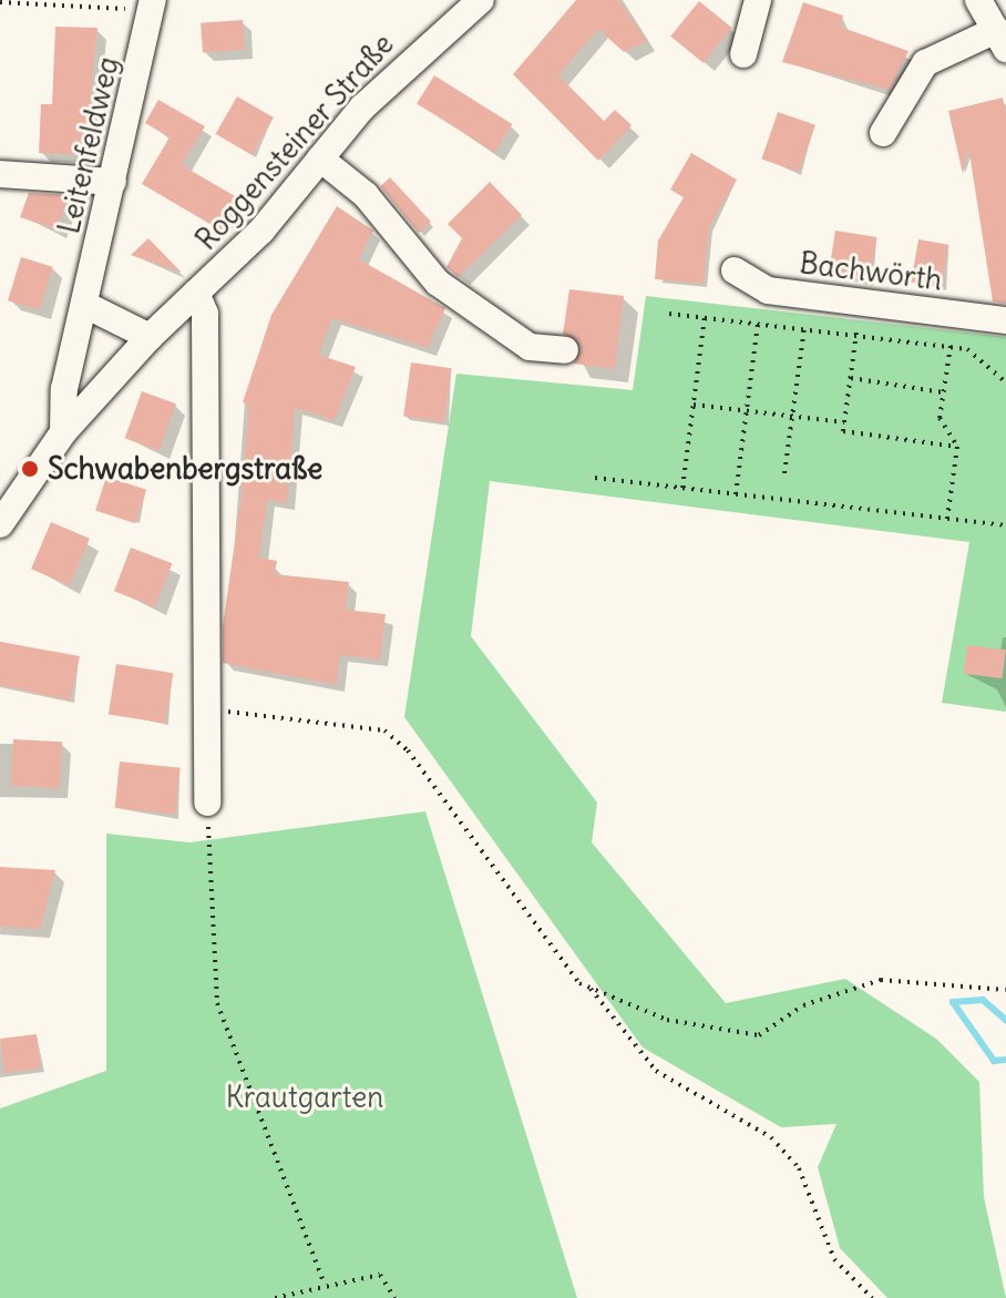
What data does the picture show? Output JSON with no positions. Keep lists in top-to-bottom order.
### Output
{
  "streets": {
    "street": ["Roggensteiner Straße", "Leitenfeldweg", "Bachwörth"]
  },
  "crossings": [
    ["Roggensteiner Straße", "Leitenfeldweg"]
  ],
  "parks": ["Krautgarten"],
  "places": ["Schwabenbergstraße"]
}
